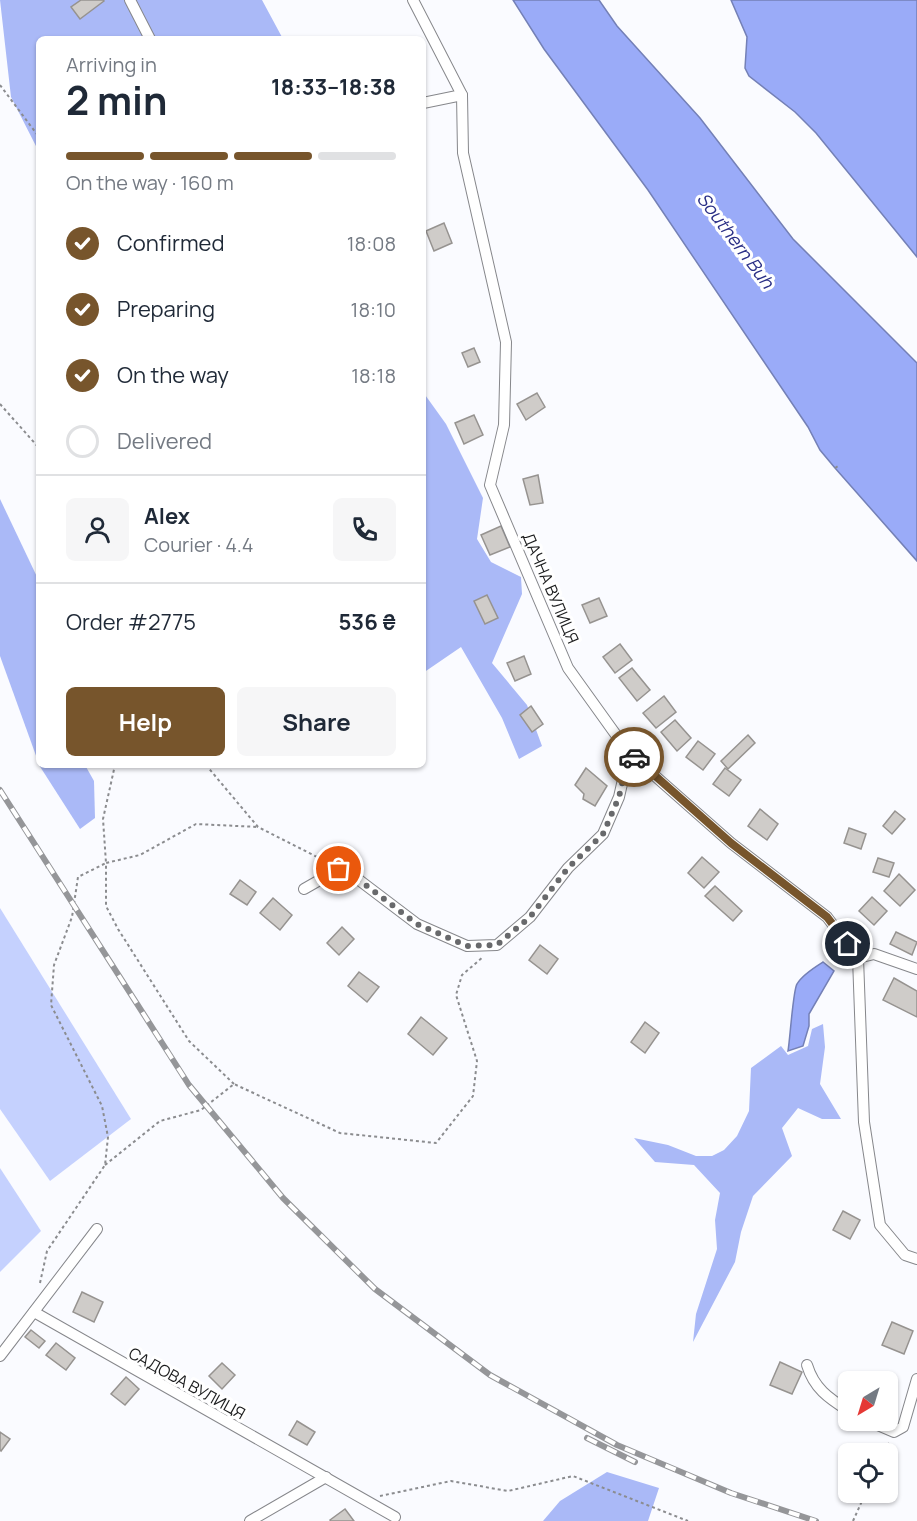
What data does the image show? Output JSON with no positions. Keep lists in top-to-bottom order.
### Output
{
  "streets": {
    "street": ["ДАЧНА ВУЛИЦЯ", "САДОВА ВУЛИЦЯ"]
  },
  "water": ["Southern Buh"],
  "north": "bottom left",
  "page": {
    "heading": ["2 min", "Arriving in", "18:33–18:38"],
    "panel": [
      "Alex",
      "Courier · 4.4",
      "Order #2775",
      "536 ₴"
    ],
    "bar": "On the way · 160 m",
    "list": [
      ["Confirmed", "18:08"],
      ["Preparing", "18:10"],
      ["On the way", "18:18"],
      "Delivered"
    ],
    "buttons": ["Help", "Share"]
  }
}
